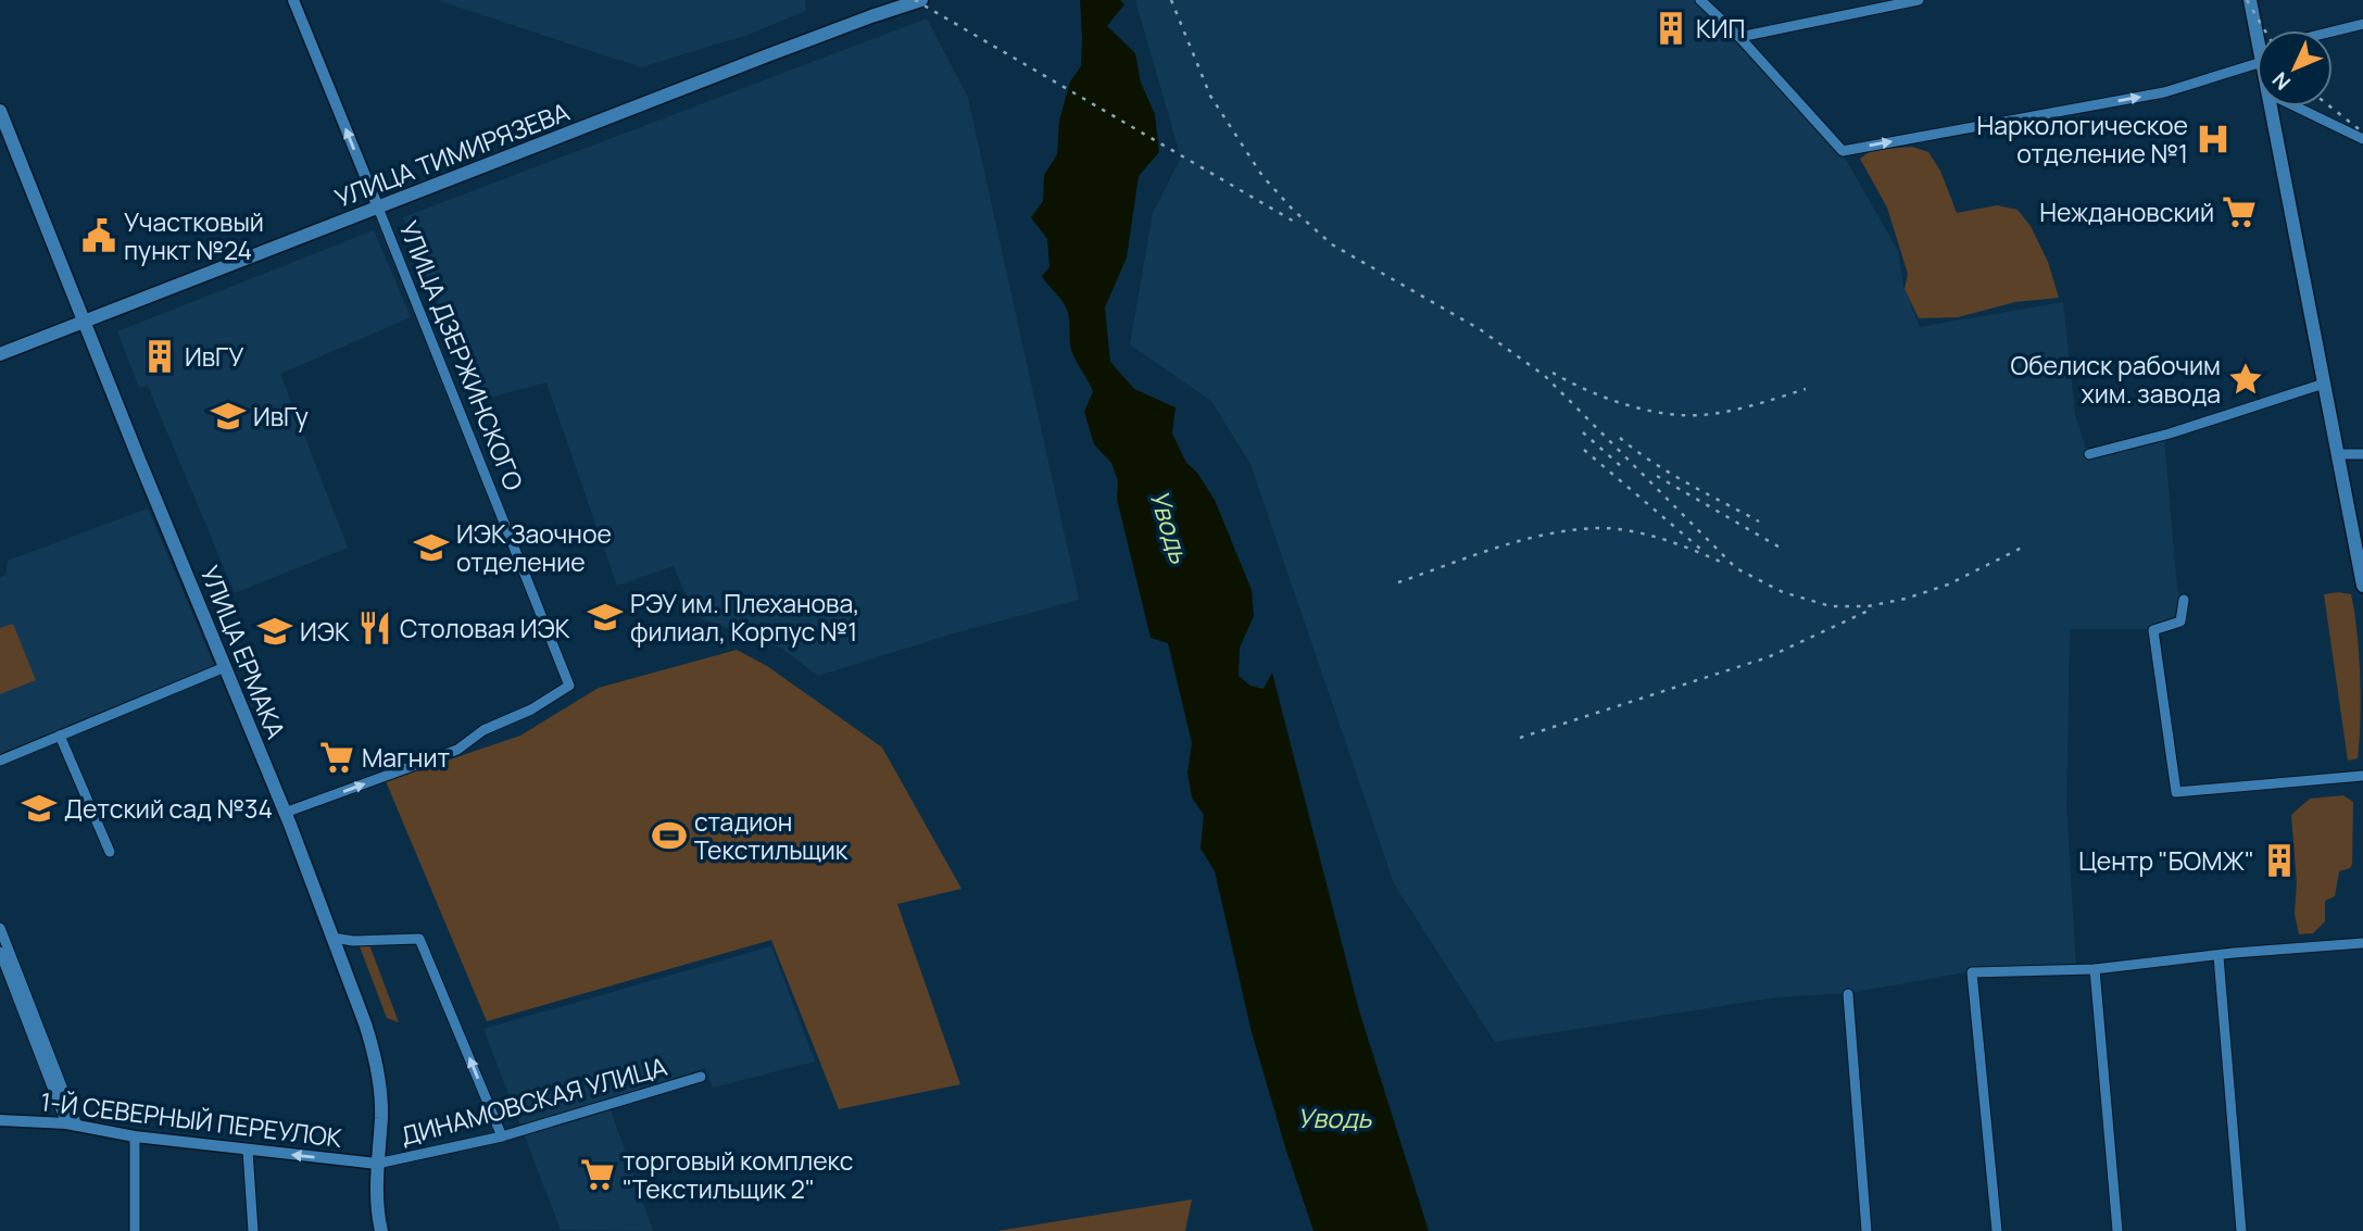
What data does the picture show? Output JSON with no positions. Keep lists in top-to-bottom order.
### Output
{
  "streets": {
    "main road": ["УЛИЦА ТИМИРЯЗЕВА", "УЛИЦА ЕРМАКА"],
    "street": ["УЛИЦА ДЗЕРЖИНСКОГО", "ДИНАМОВСКАЯ УЛИЦА", "1-Й СЕВЕРНЫЙ ПЕРЕУЛОК"]
  },
  "crossings": [
    ["УЛИЦА ТИМИРЯЗЕВА", "УЛИЦА ДЗЕРЖИНСКОГО"],
    ["УЛИЦА ТИМИРЯЗЕВА", "УЛИЦА ЕРМАКА"],
    ["УЛИЦА ДЗЕРЖИНСКОГО", "УЛИЦА ЕРМАКА"],
    ["УЛИЦА ЕРМАКА", "ДИНАМОВСКАЯ УЛИЦА"],
    ["УЛИЦА ЕРМАКА", "1-Й СЕВЕРНЫЙ ПЕРЕУЛОК"],
    ["ДИНАМОВСКАЯ УЛИЦА", "1-Й СЕВЕРНЫЙ ПЕРЕУЛОК"]
  ],
  "water": ["Уводь"],
  "places": {
    "building": ["КИП", "ИвГУ", "Центр \"БОМЖ\""],
    "hospital": ["Наркологическое отделение №1"],
    "supermarket": ["Неждановский", "Магнит", "торговый комплекс \"Текстильщик 2\""],
    "public building": ["Участковый пункт №24"],
    "place": ["Обелиск рабочим хим. завода"],
    "school or university": [
      "ИвГу",
      "ИЭК Заочное отделение",
      "РЭУ им. Плеханова, филиал, Корпус №1",
      "ИЭК",
      "Детский сад №34"
    ],
    "restaurant": ["Столовая ИЭК"],
    "sports": ["стадион Текстильщик"]
  },
  "north": "bottom left"
}
